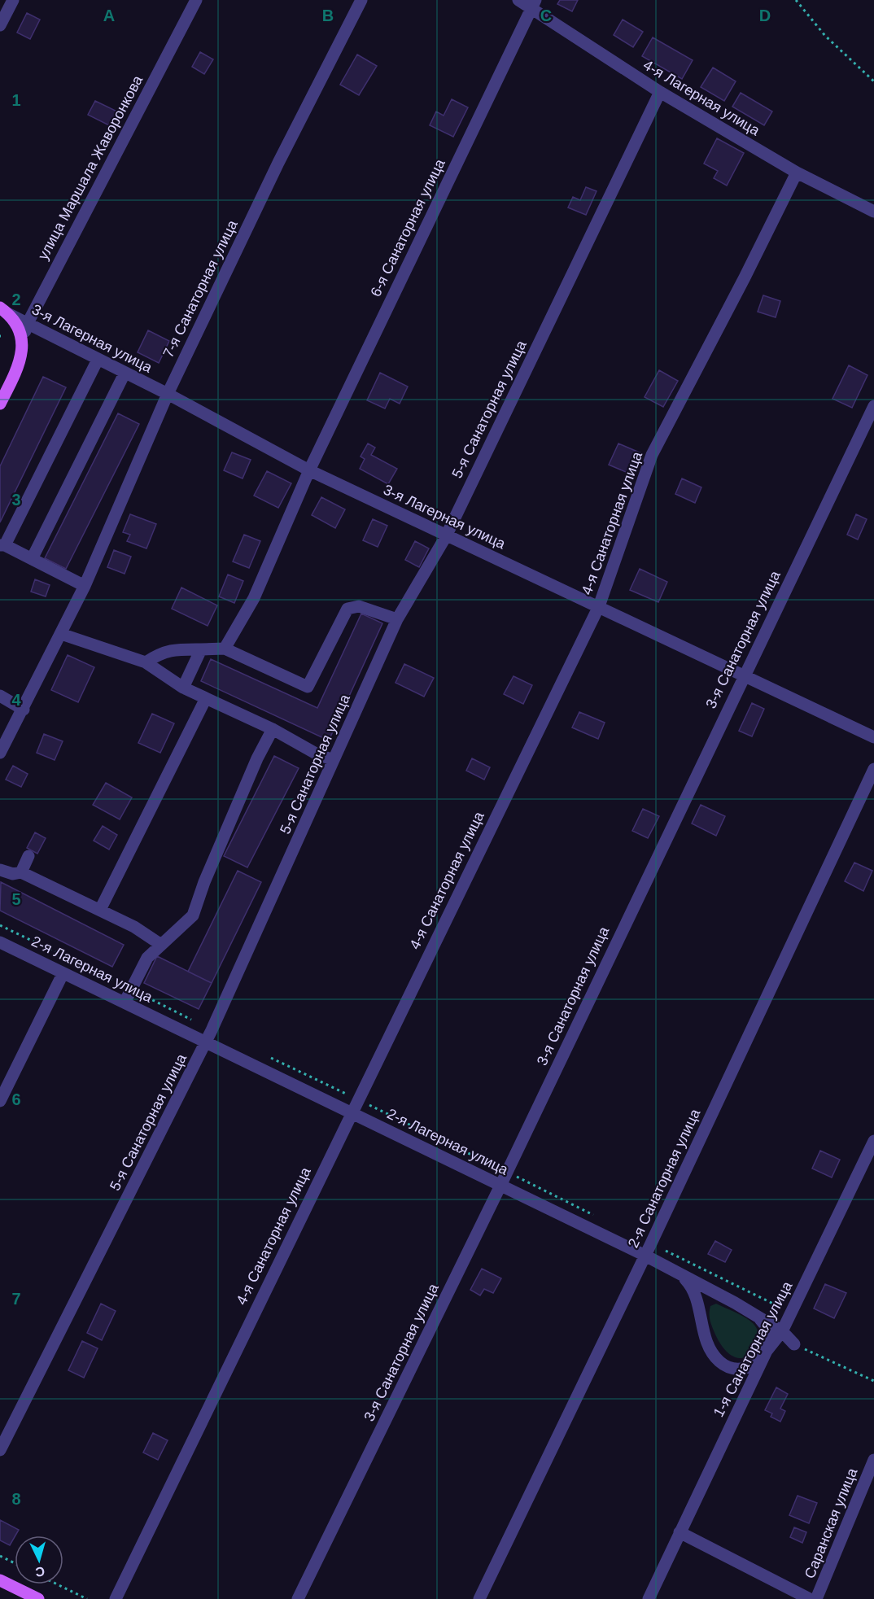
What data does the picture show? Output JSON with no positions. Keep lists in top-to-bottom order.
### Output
{
  "streets": {
    "main road": ["3-я Лагерная улица"],
    "street": [
      "4-я Лагерная улица",
      "улица Маршала Жаворонкова",
      "6-я Санаторная улица",
      "7-я Санаторная улица",
      "5-я Санаторная улица",
      "4-я Санаторная улица",
      "3-я Санаторная улица",
      "2-я Лагерная улица",
      "2-я Санаторная улица",
      "1-я Санаторная улица",
      "Саранская улица"
    ]
  },
  "crossings": [
    ["4-я Лагерная улица", "6-я Санаторная улица"],
    ["4-я Лагерная улица", "5-я Санаторная улица"],
    ["4-я Лагерная улица", "4-я Санаторная улица"],
    ["улица Маршала Жаворонкова", "3-я Лагерная улица"],
    ["6-я Санаторная улица", "3-я Лагерная улица"],
    ["7-я Санаторная улица", "3-я Лагерная улица"],
    ["3-я Лагерная улица", "5-я Санаторная улица"],
    ["3-я Лагерная улица", "4-я Санаторная улица"],
    ["3-я Лагерная улица", "3-я Санаторная улица"],
    ["5-я Санаторная улица", "2-я Лагерная улица"],
    ["4-я Санаторная улица", "2-я Лагерная улица"],
    ["3-я Санаторная улица", "2-я Лагерная улица"],
    ["2-я Лагерная улица", "2-я Санаторная улица"],
    ["2-я Лагерная улица", "1-я Санаторная улица"]
  ],
  "north": "bottom",
  "grid": {
    "columns": [
      "A",
      "B",
      "C",
      "D"
    ],
    "rows": [
      "1",
      "2",
      "3",
      "4",
      "5",
      "6",
      "7",
      "8"
    ]
  }
}
